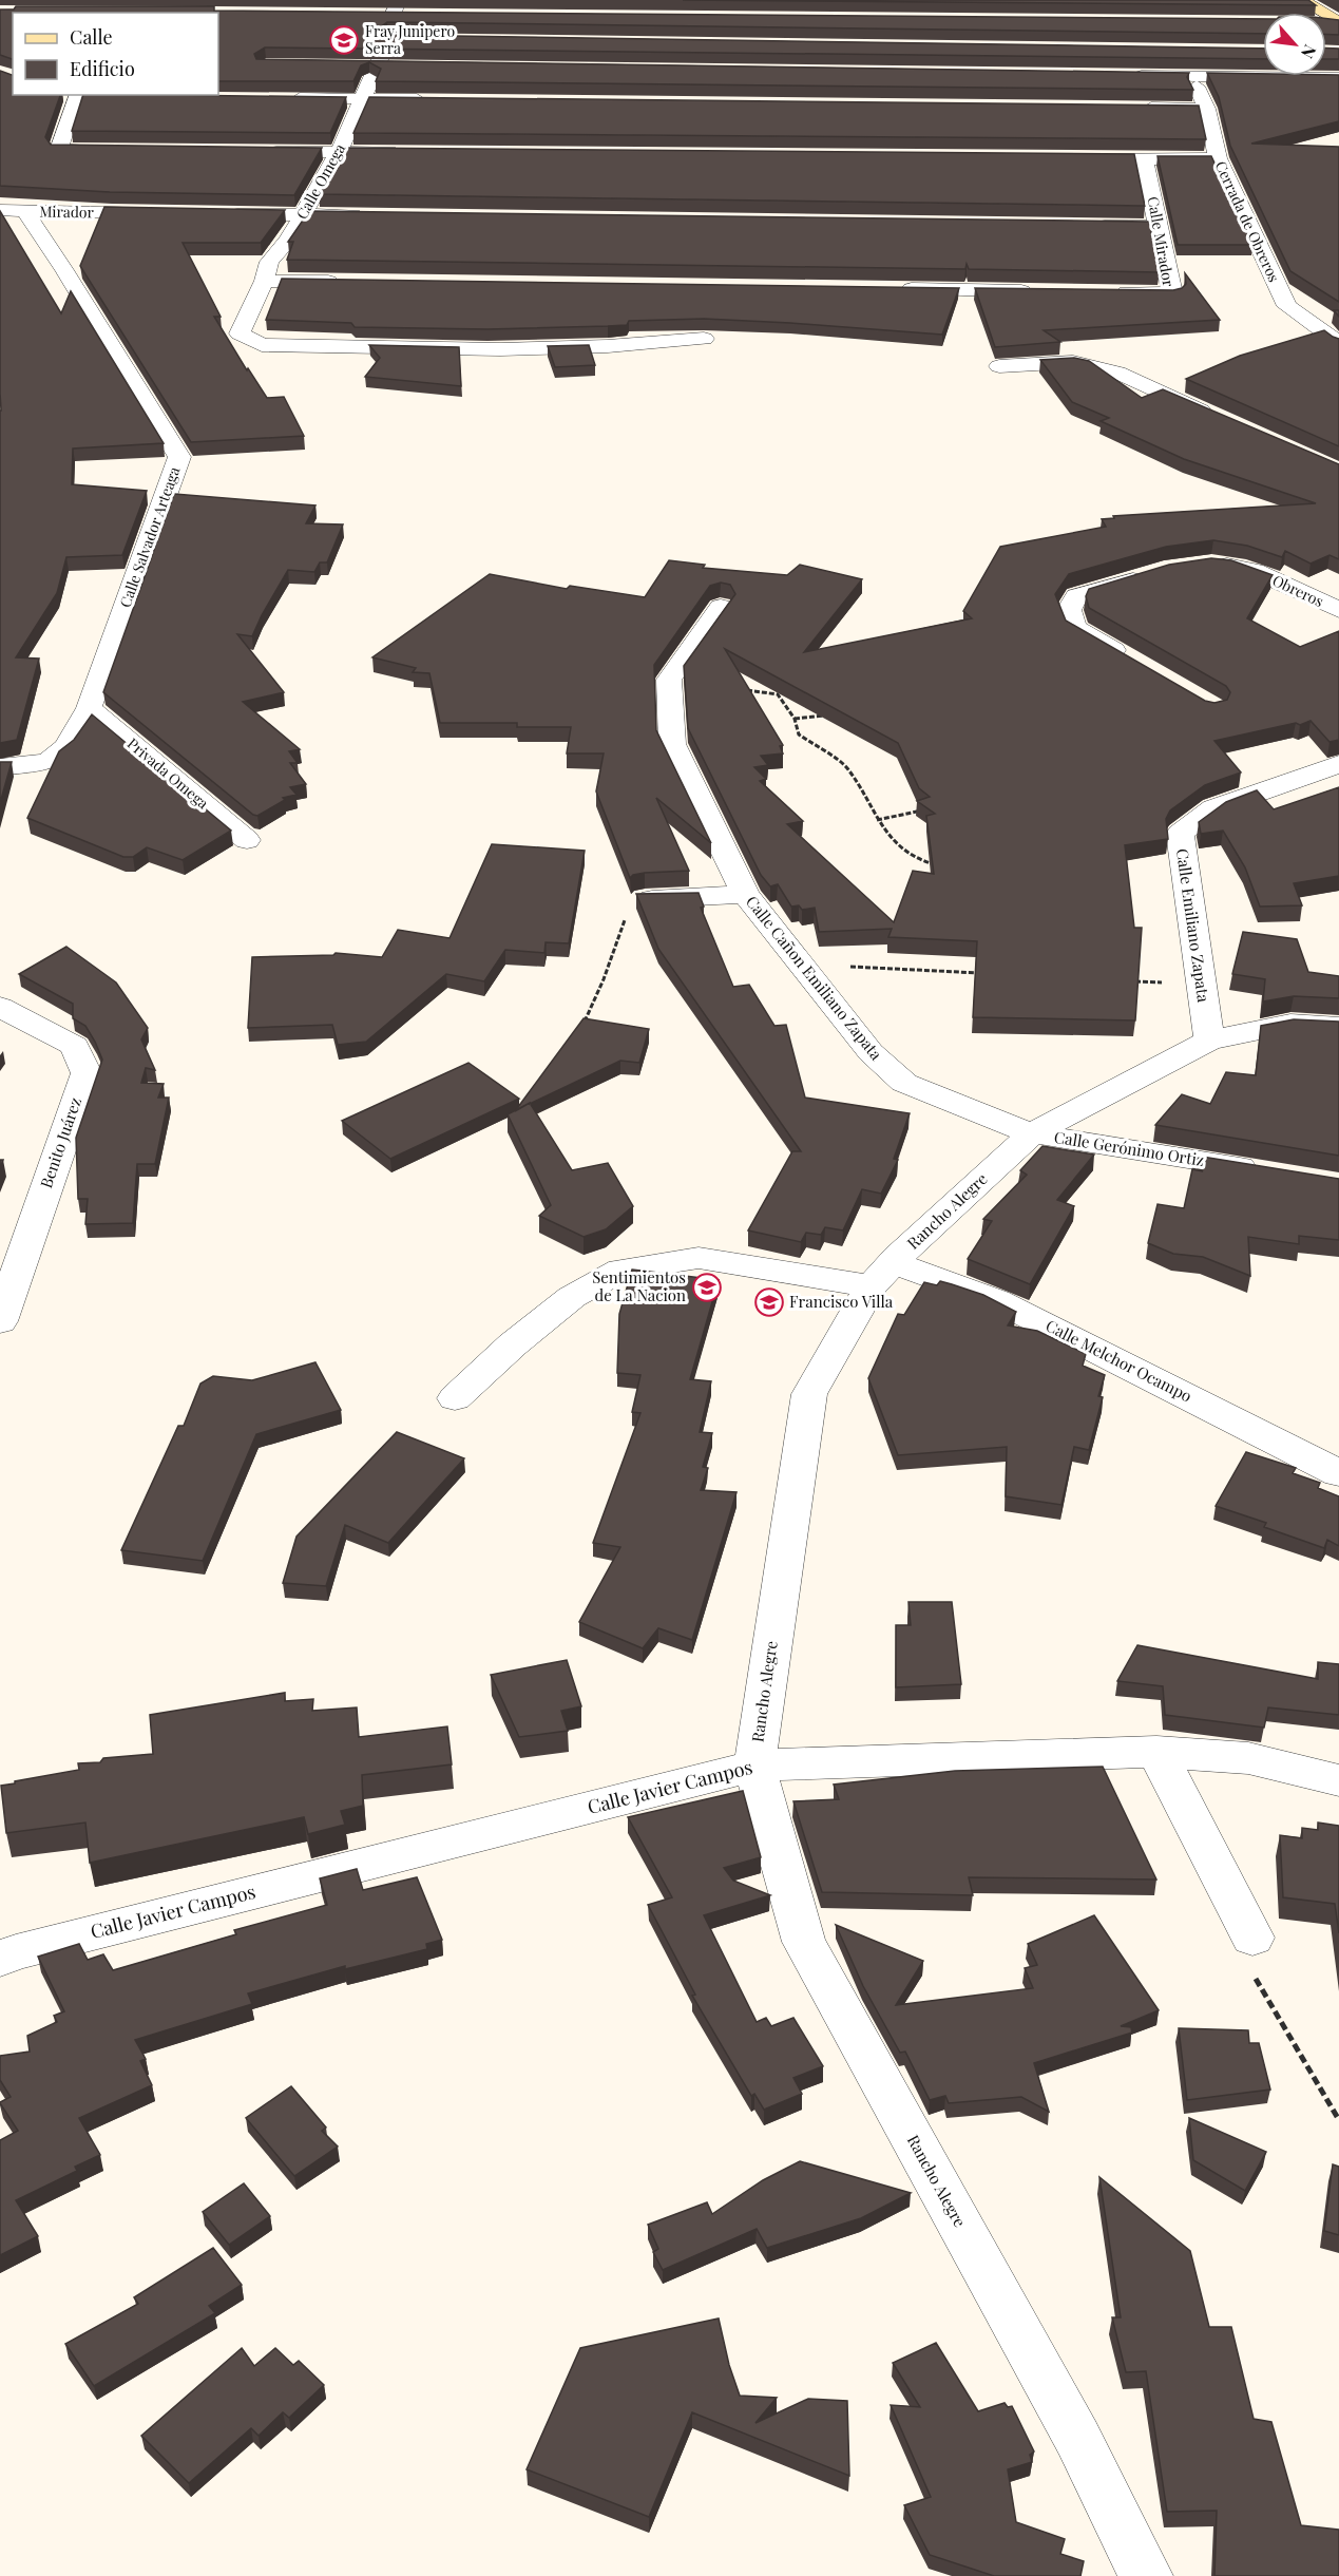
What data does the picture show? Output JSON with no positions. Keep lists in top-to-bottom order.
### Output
{
  "streets": {
    "street": [
      "Calle Omega",
      "Mirador",
      "Cerrada de Obreros",
      "Calle Mirador",
      "Calle Salvador Arteaga",
      "Obreros",
      "Privada Omega",
      "Calle Emiliano Zapata",
      "Calle Cañon Emiliano Zapata",
      "Benito Juárez",
      "Calle Gerónimo Ortiz",
      "Rancho Alegre",
      "Calle Melchor Ocampo",
      "Calle Javier Campos"
    ]
  },
  "crossings": [
    ["Mirador", "Calle Salvador Arteaga"],
    ["Calle Salvador Arteaga", "Privada Omega"],
    ["Calle Emiliano Zapata", "Rancho Alegre"],
    ["Calle Cañon Emiliano Zapata", "Calle Gerónimo Ortiz"],
    ["Calle Cañon Emiliano Zapata", "Rancho Alegre"],
    ["Calle Gerónimo Ortiz", "Rancho Alegre"],
    ["Rancho Alegre", "Calle Melchor Ocampo"],
    ["Rancho Alegre", "Calle Javier Campos"]
  ],
  "places": {
    "school or university": ["Fray Junipero Serra", "Sentimientos de La Nacion", "Francisco Villa"]
  },
  "legend": ["Calle", "Edificio"],
  "north": "bottom right"
}
